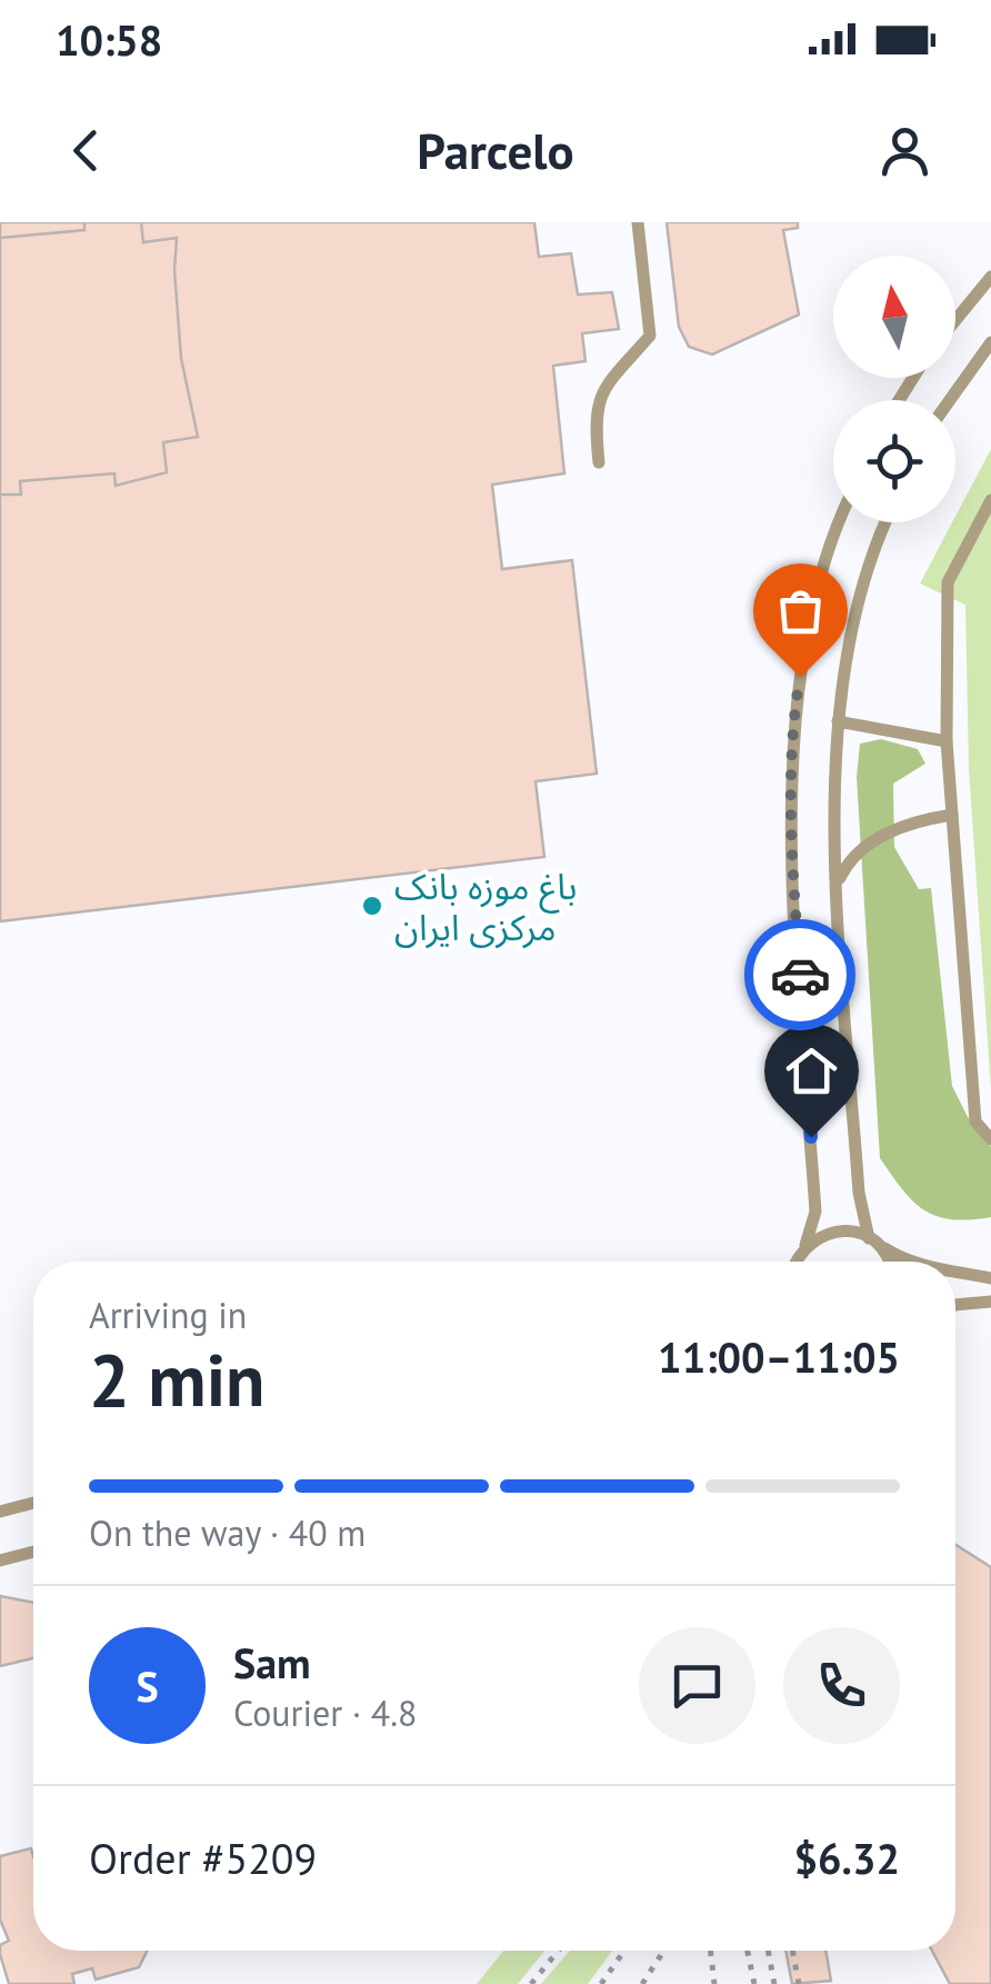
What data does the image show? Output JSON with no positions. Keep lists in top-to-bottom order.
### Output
{
  "places": ["باغ موزه بانک مرکزی ایران"],
  "north": "top",
  "page": {
    "status": "10:58",
    "header": "Parcelo",
    "heading": ["2 min", "Arriving in", "11:00–11:05"],
    "panel": [
      "Sam",
      "Courier · 4.8",
      "Order #5209",
      "$6.32"
    ],
    "bar": "On the way · 40 m",
    "round": "S"
  }
}
